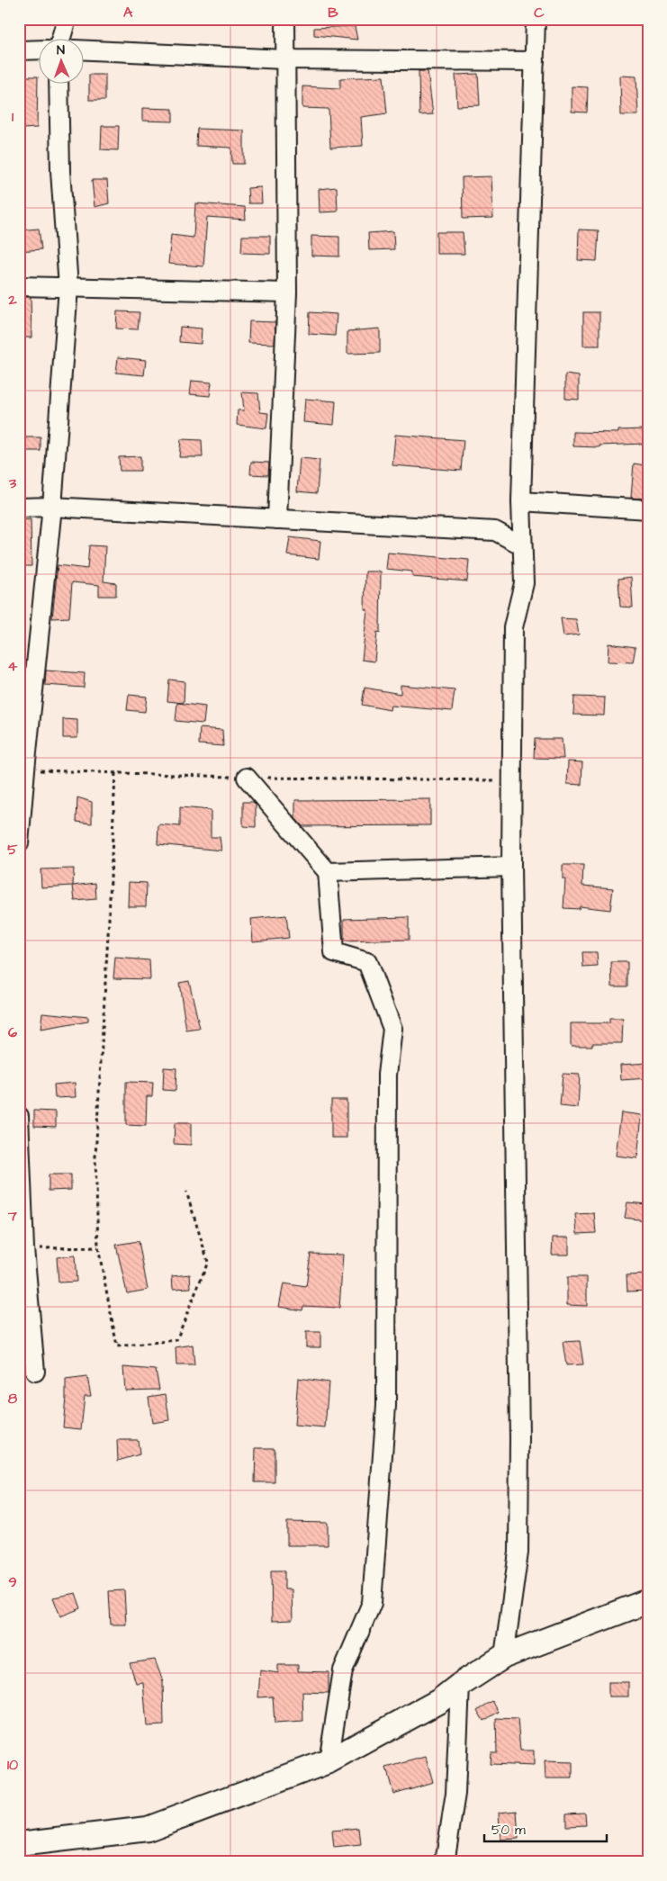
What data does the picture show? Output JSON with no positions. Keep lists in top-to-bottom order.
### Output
{
  "scale_bar": "50 m",
  "north": "top",
  "grid": {
    "columns": ["A", "B", "C"],
    "rows": [
      "1",
      "2",
      "3",
      "4",
      "5",
      "6",
      "7",
      "8",
      "9",
      "10"
    ]
  }
}
